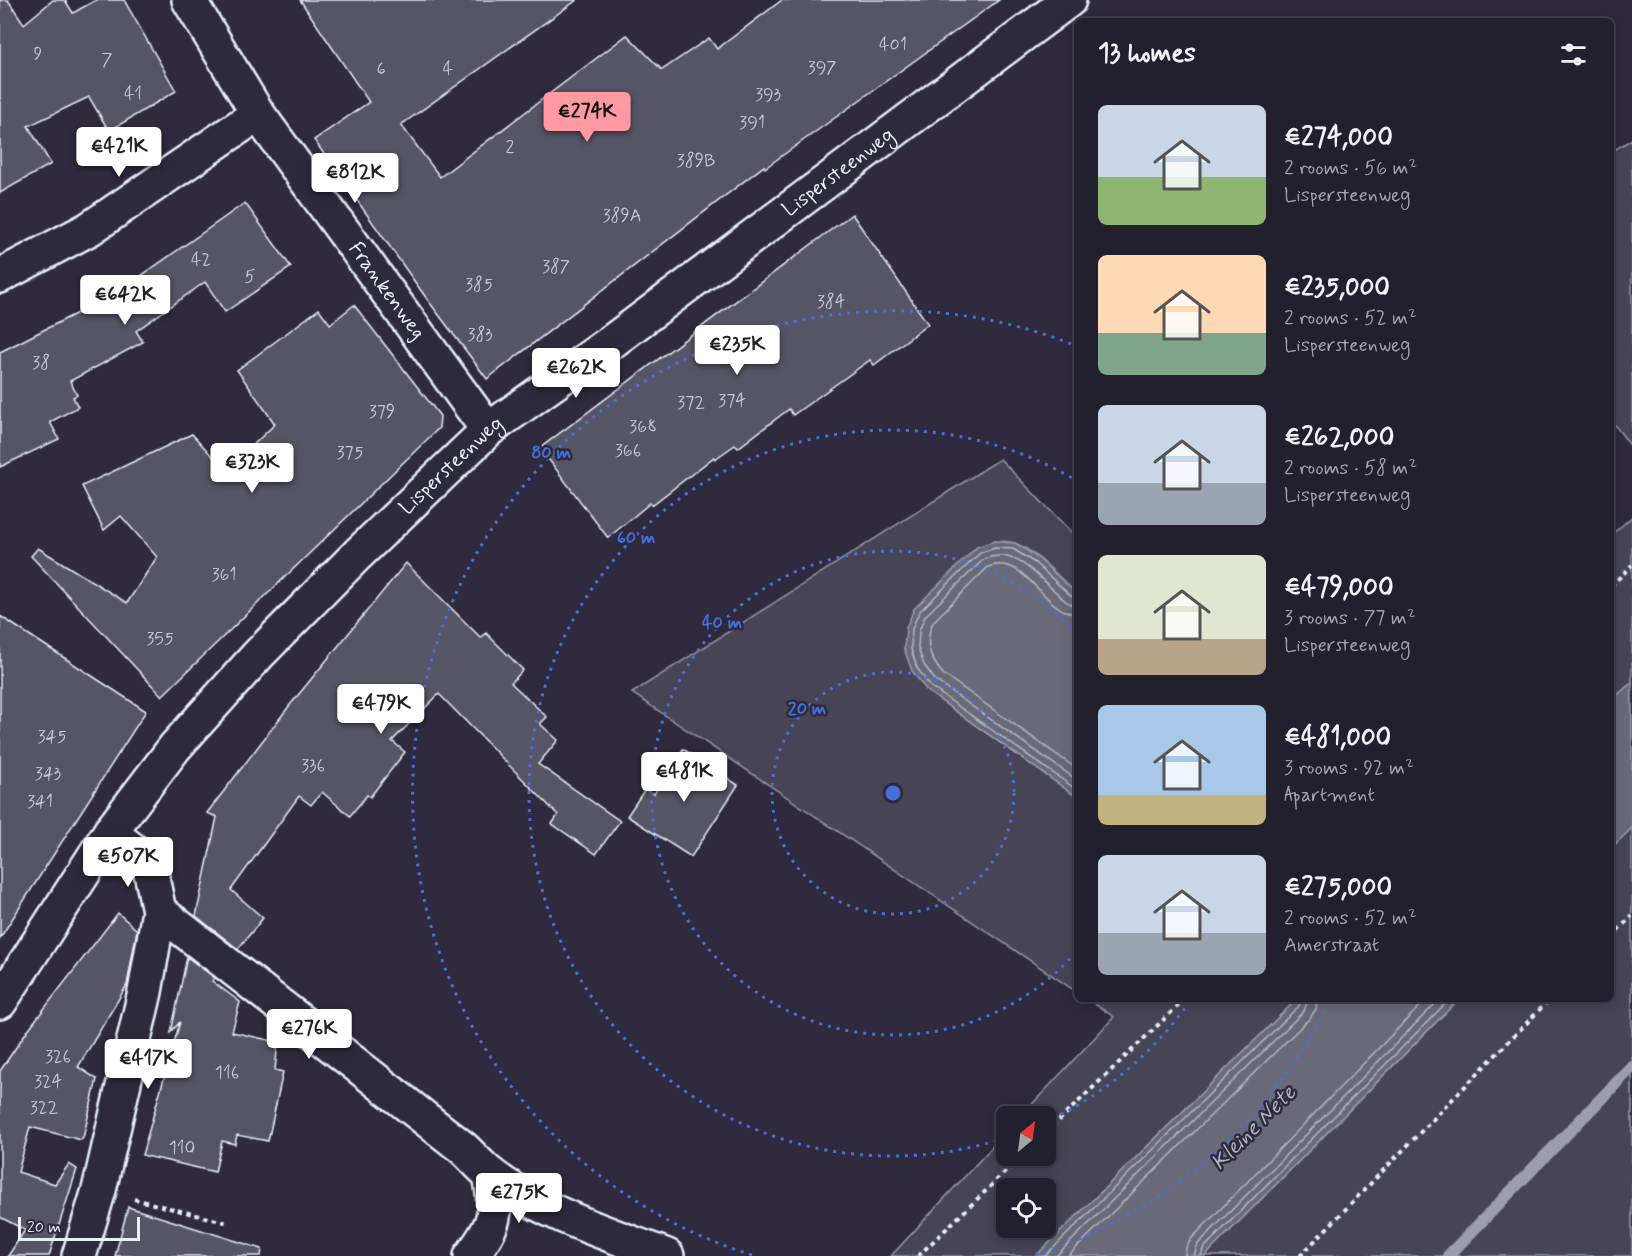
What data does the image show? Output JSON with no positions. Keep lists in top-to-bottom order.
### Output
{
  "streets": {
    "street": ["Lispersteenweg", "Frankenweg"]
  },
  "crossings": [
    ["Lispersteenweg", "Frankenweg"]
  ],
  "water": ["Kleine Nete"],
  "house_numbers": [
    "401",
    "9",
    "7",
    "397",
    "6",
    "4",
    "41",
    "393",
    "391",
    "2",
    "389B",
    "389A",
    "42",
    "387",
    "5",
    "385",
    "384",
    "383",
    "38",
    "374",
    "372",
    "379",
    "368",
    "366",
    "375",
    "361",
    "355",
    "345",
    "336",
    "343",
    "341",
    "326",
    "116",
    "324",
    "322",
    "110"
  ],
  "scale_bar": "20 m",
  "north": "top right",
  "page": {
    "heading": "13 homes",
    "list": [
      {
        "name": "€274,000",
        "note": "2 rooms · 56 m² · Lispersteenweg"
      },
      {
        "name": "€235,000",
        "note": "2 rooms · 52 m² · Lispersteenweg"
      },
      {
        "name": "€262,000",
        "note": "2 rooms · 58 m² · Lispersteenweg"
      },
      {
        "name": "€479,000",
        "note": "3 rooms · 77 m² · Lispersteenweg"
      },
      {
        "name": "€481,000",
        "note": "3 rooms · 92 m² · Apartment"
      },
      {
        "name": "€275,000",
        "note": "2 rooms · 52 m² · Amerstraat"
      }
    ],
    "price": [
      "€274K",
      "€421K",
      "€812K",
      "€642K",
      "€235K",
      "€262K",
      "€323K",
      "€479K",
      "€481K",
      "€507K",
      "€276K",
      "€417K",
      "€275K"
    ],
    "scale": "20 m"
  },
  "rings": [
    "80 m",
    "60 m",
    "40 m",
    "20 m"
  ]
}
